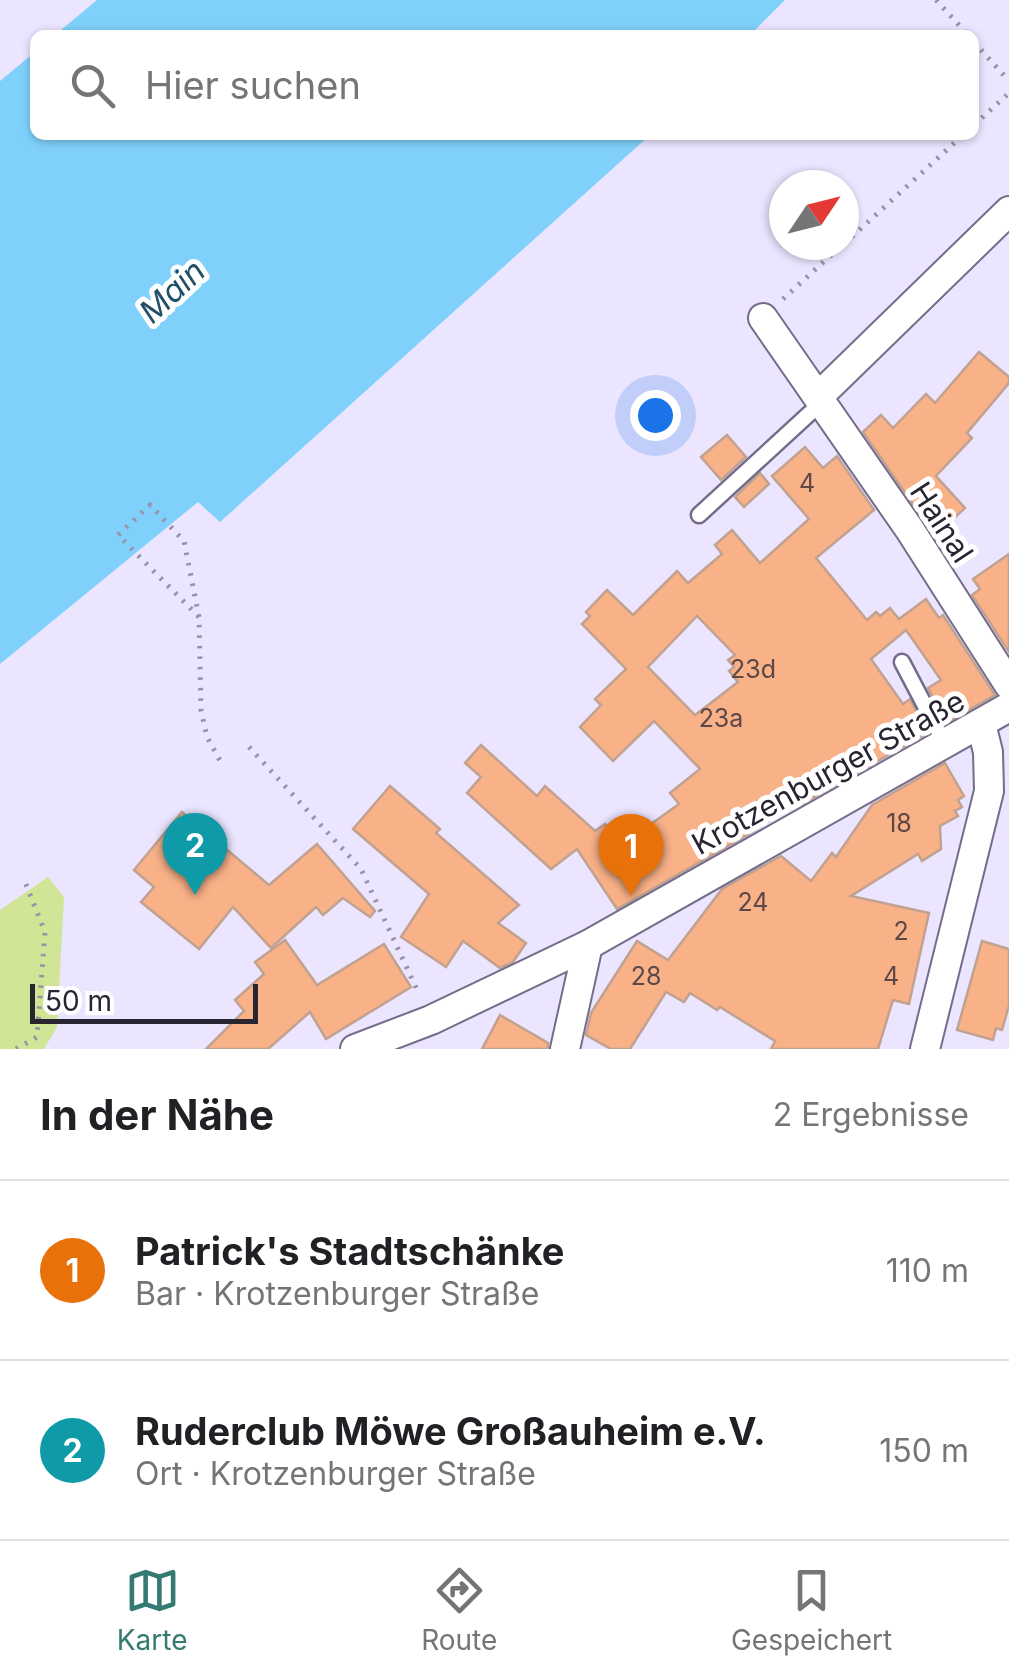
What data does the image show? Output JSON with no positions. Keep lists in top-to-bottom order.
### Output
{
  "streets": {
    "street": ["Hainal", "Krotzenburger Straße"]
  },
  "water": ["Main"],
  "house_numbers": [
    "4",
    "23d",
    "23a",
    "18",
    "24",
    "2",
    "28",
    "4"
  ],
  "scale_bar": "50 m",
  "north": "top right",
  "page": {
    "search": "Hier suchen",
    "pins": ["2", "1"],
    "scale": "50 m",
    "heading": ["In der Nähe", "2 Ergebnisse"],
    "list": [
      {
        "mark": "1",
        "name": "Patrick's Stadtschänke",
        "note": "Bar · Krotzenburger Straße",
        "value": "110 m"
      },
      {
        "mark": "2",
        "name": "Ruderclub Möwe Großauheim e.V.",
        "note": "Ort · Krotzenburger Straße",
        "value": "150 m"
      }
    ],
    "nav": ["Karte", "Route", "Gespeichert"]
  }
}
